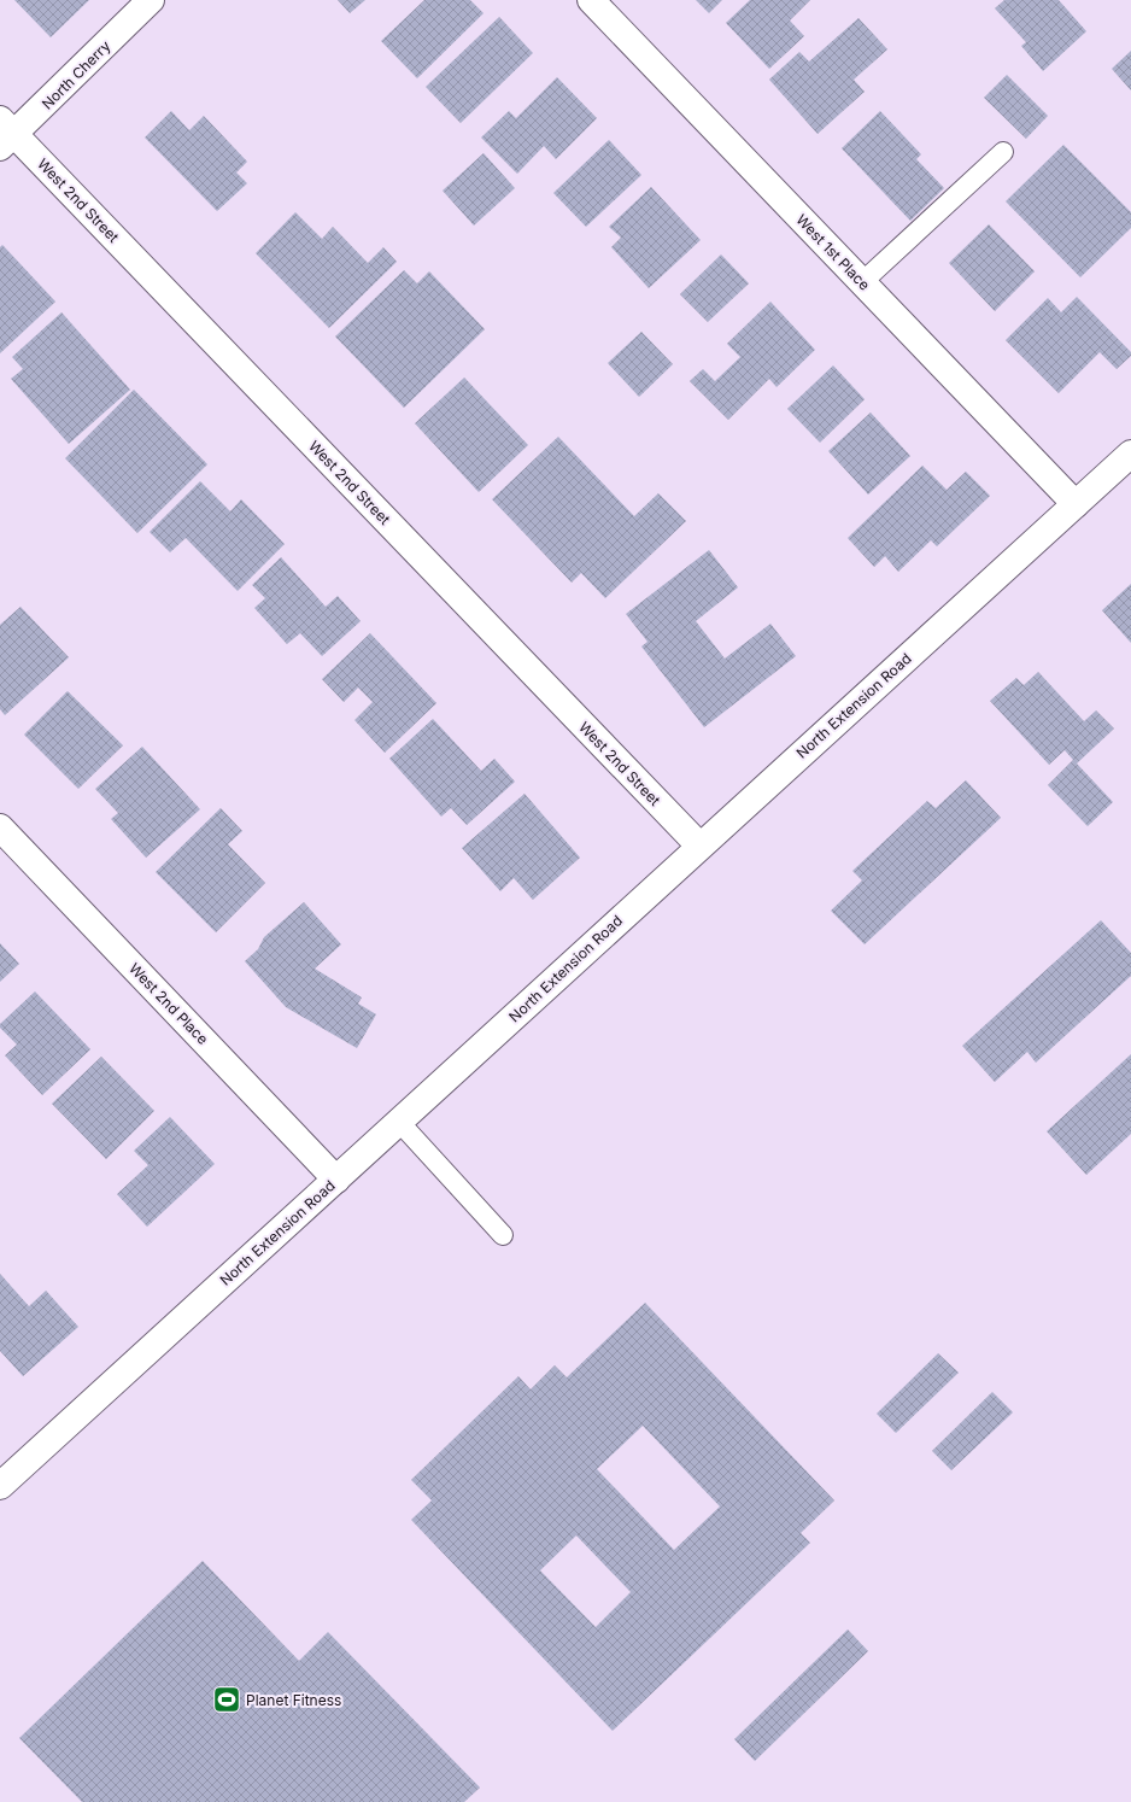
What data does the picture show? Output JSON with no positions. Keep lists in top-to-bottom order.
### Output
{
  "streets": {
    "street": [
      "North Cherry",
      "West 2nd Street",
      "West 1st Place",
      "North Extension Road",
      "West 2nd Place"
    ]
  },
  "crossings": [
    ["North Cherry", "West 2nd Street"],
    ["West 2nd Street", "North Extension Road"],
    ["West 1st Place", "North Extension Road"],
    ["North Extension Road", "West 2nd Place"]
  ],
  "places": {
    "sports": ["Planet Fitness"]
  }
}
